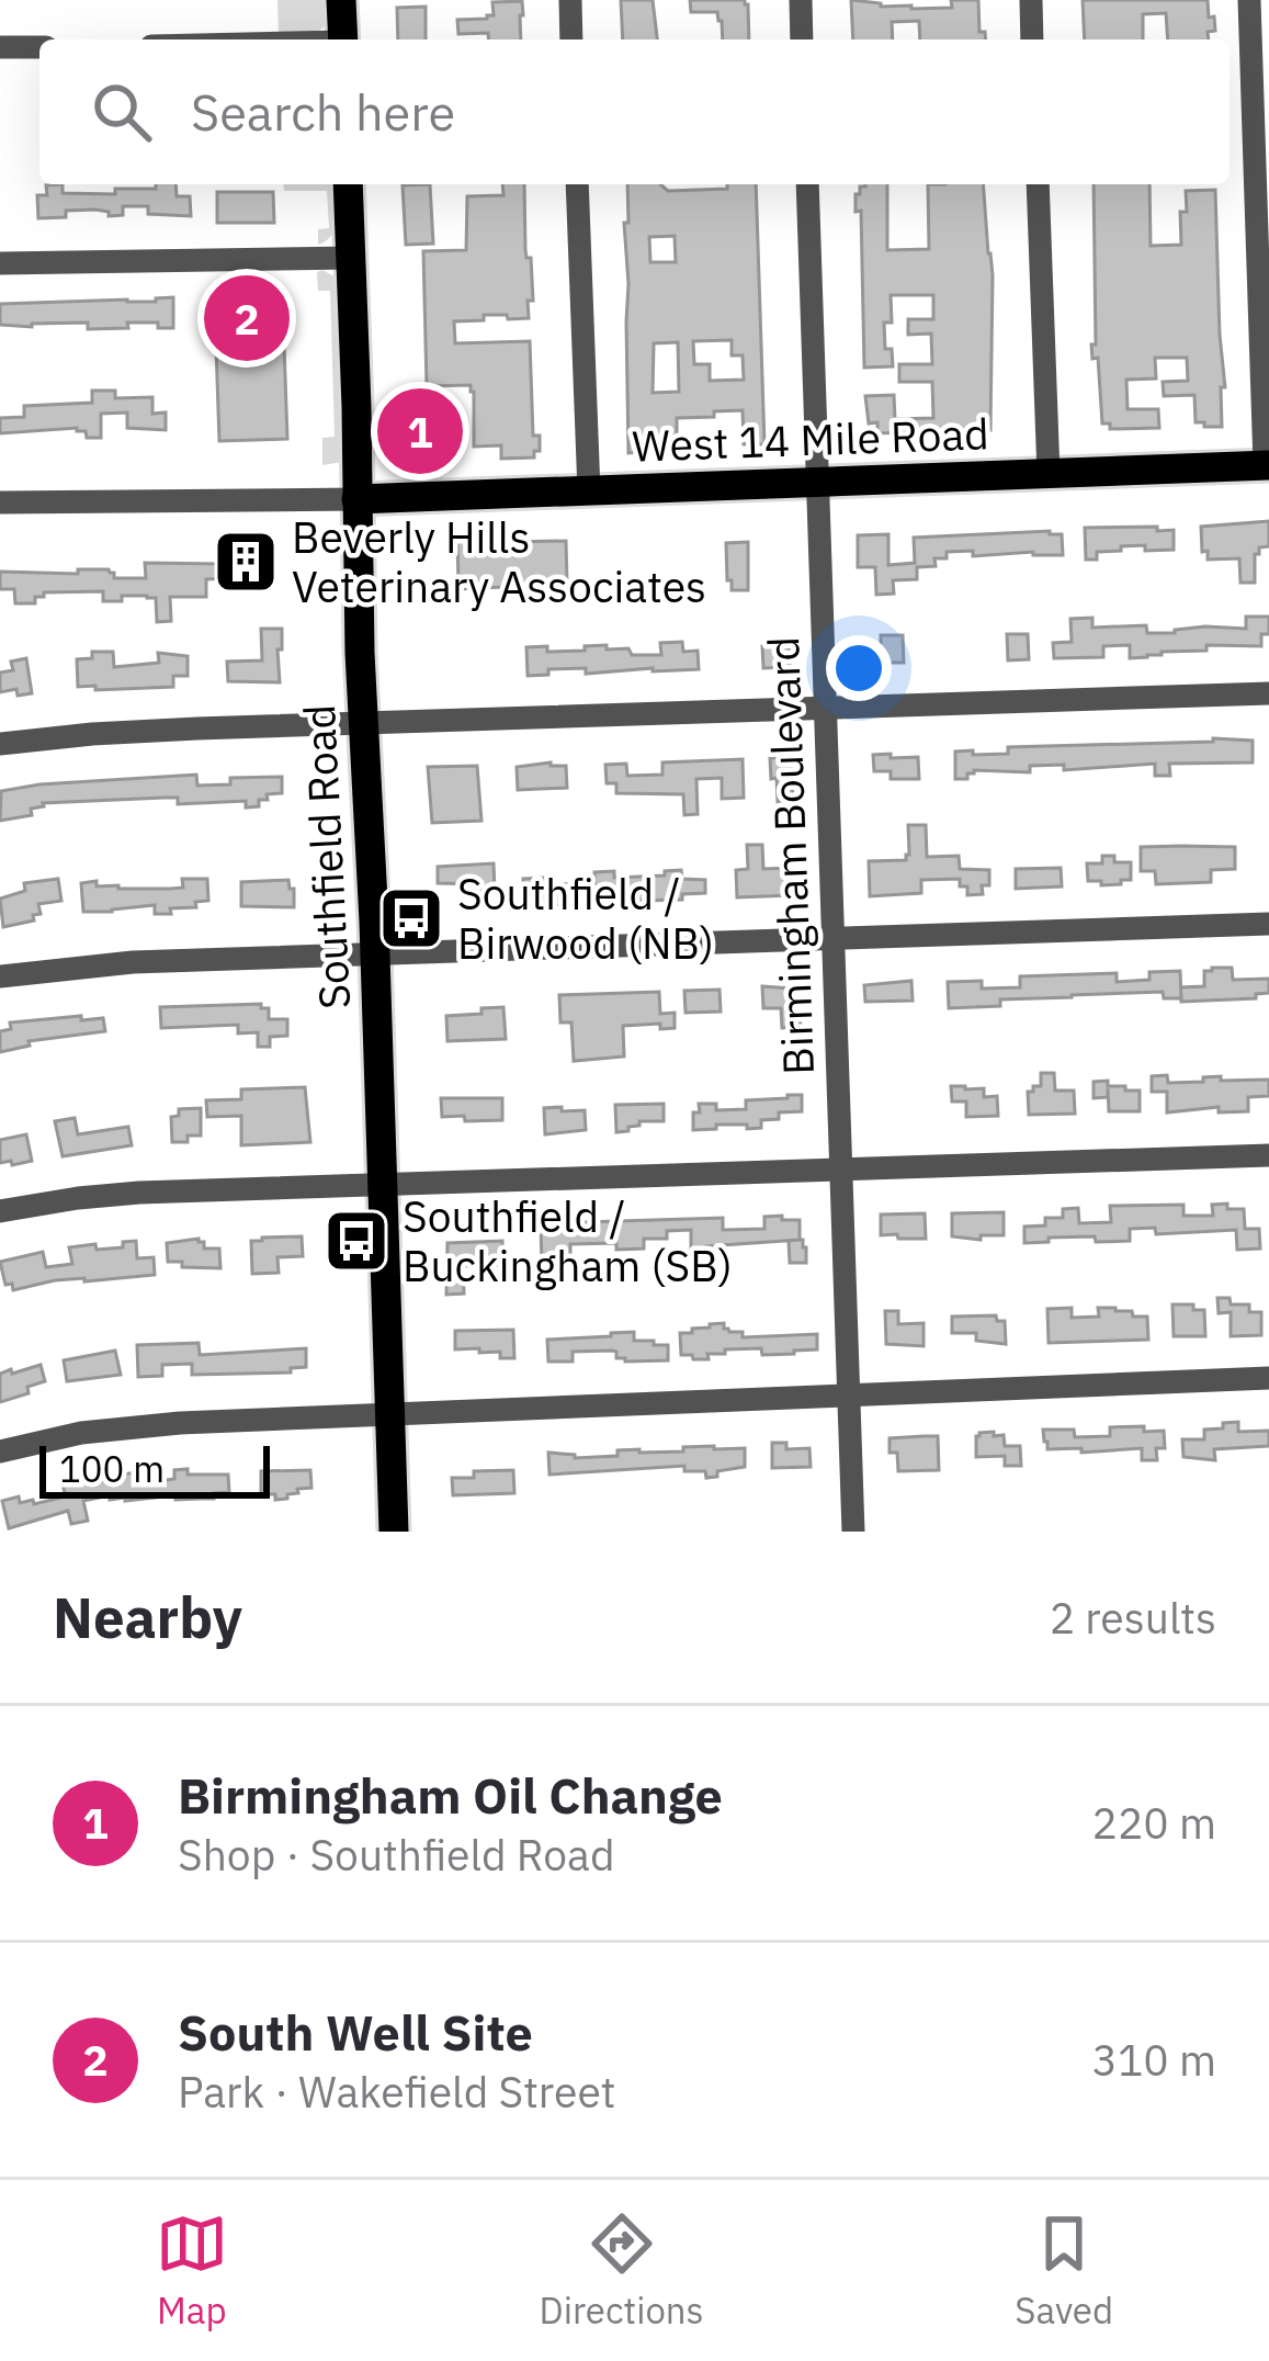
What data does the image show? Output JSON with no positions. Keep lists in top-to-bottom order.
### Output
{
  "streets": {
    "main road": ["West 14 Mile Road", "Southfield Road"],
    "street": ["Birmingham Boulevard"]
  },
  "crossings": [
    ["West 14 Mile Road", "Birmingham Boulevard"],
    ["West 14 Mile Road", "Southfield Road"]
  ],
  "places": {
    "building": ["Beverly Hills Veterinary Associates"],
    "bus stop": ["Southfield / Birwood (NB)", "Southfield / Buckingham (SB)"]
  },
  "scale_bar": "100 m",
  "page": {
    "search": "Search here",
    "pins": ["2", "1"],
    "scale": "100 m",
    "heading": ["Nearby", "2 results"],
    "list": [
      {
        "mark": "1",
        "name": "Birmingham Oil Change",
        "note": "Shop · Southfield Road",
        "value": "220 m"
      },
      {
        "mark": "2",
        "name": "South Well Site",
        "note": "Park · Wakefield Street",
        "value": "310 m"
      }
    ],
    "nav": ["Map", "Directions", "Saved"]
  }
}
